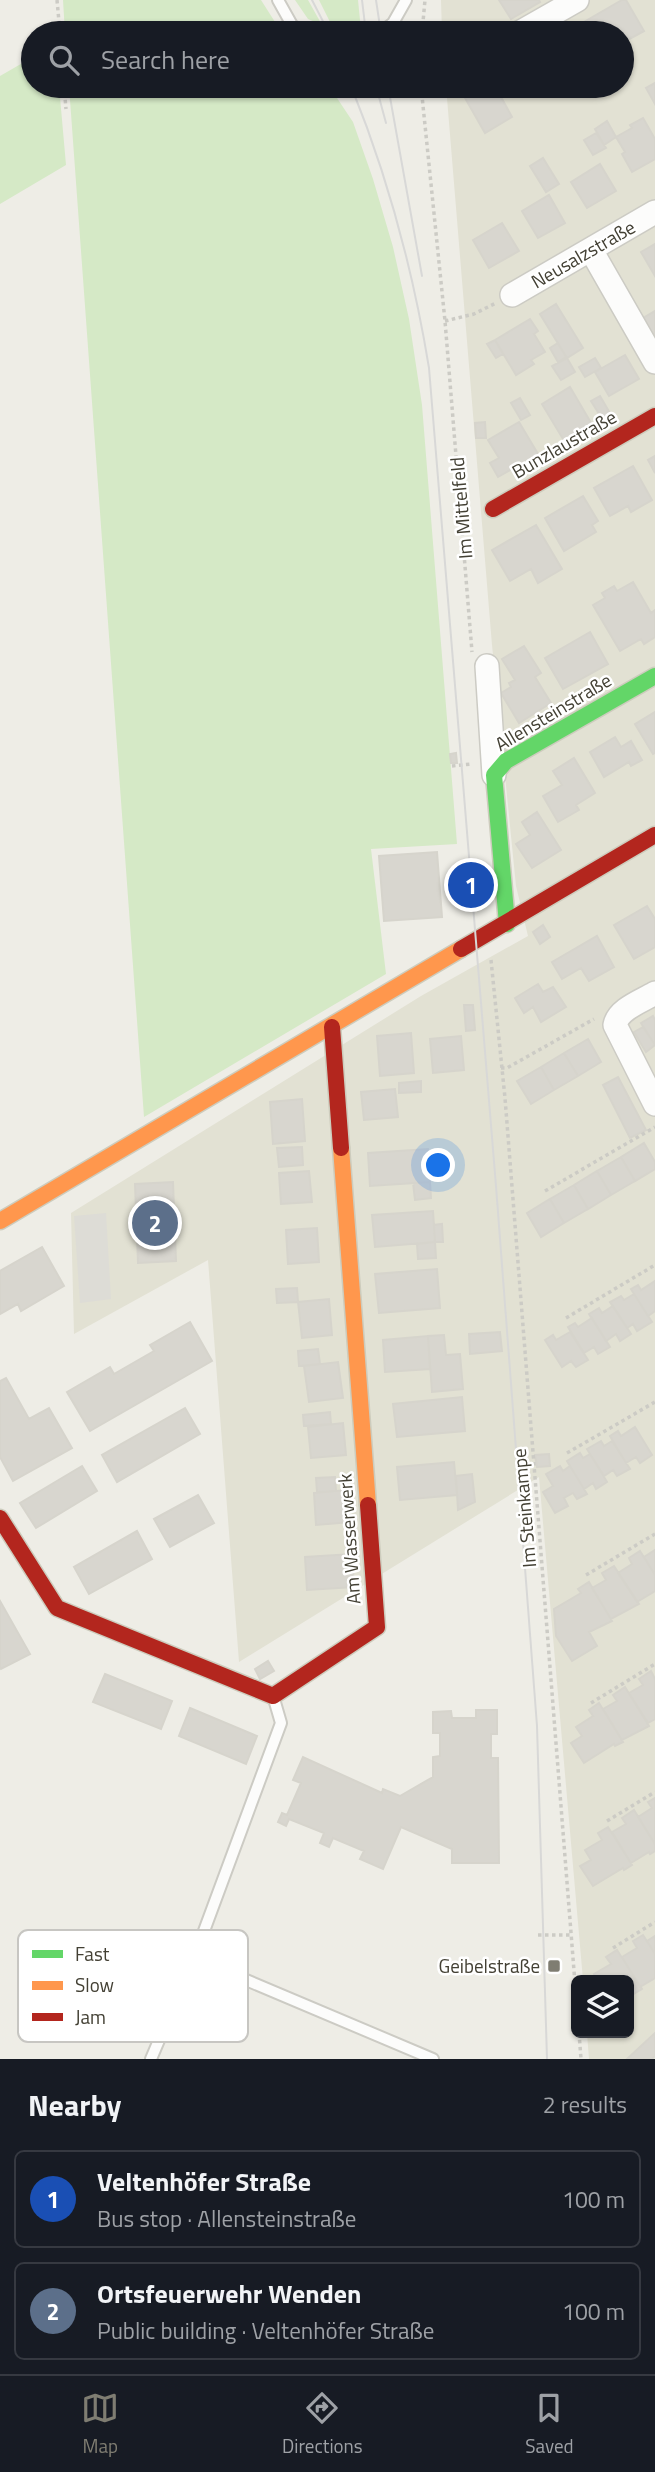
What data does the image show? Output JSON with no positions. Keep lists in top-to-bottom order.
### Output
{
  "streets": {
    "street": [
      "Neusalzstraße",
      "Bunzlaustraße",
      "Allensteinstraße",
      "Am Wasserwerk"
    ],
    "path": ["Im Mittelfeld", "Im Steinkampe"]
  },
  "places": {
    "transit": ["Geibelstraße"]
  },
  "legend": ["Fast", "Slow", "Jam"],
  "page": {
    "search": "Search here",
    "pins": ["1", "2"],
    "heading": ["Nearby", "2 results"],
    "list": [
      {
        "mark": "1",
        "name": "Veltenhöfer Straße",
        "note": "Bus stop · Allensteinstraße",
        "value": "100 m"
      },
      {
        "mark": "2",
        "name": "Ortsfeuerwehr Wenden",
        "note": "Public building · Veltenhöfer Straße",
        "value": "100 m"
      }
    ],
    "nav": ["Map", "Directions", "Saved"]
  }
}
